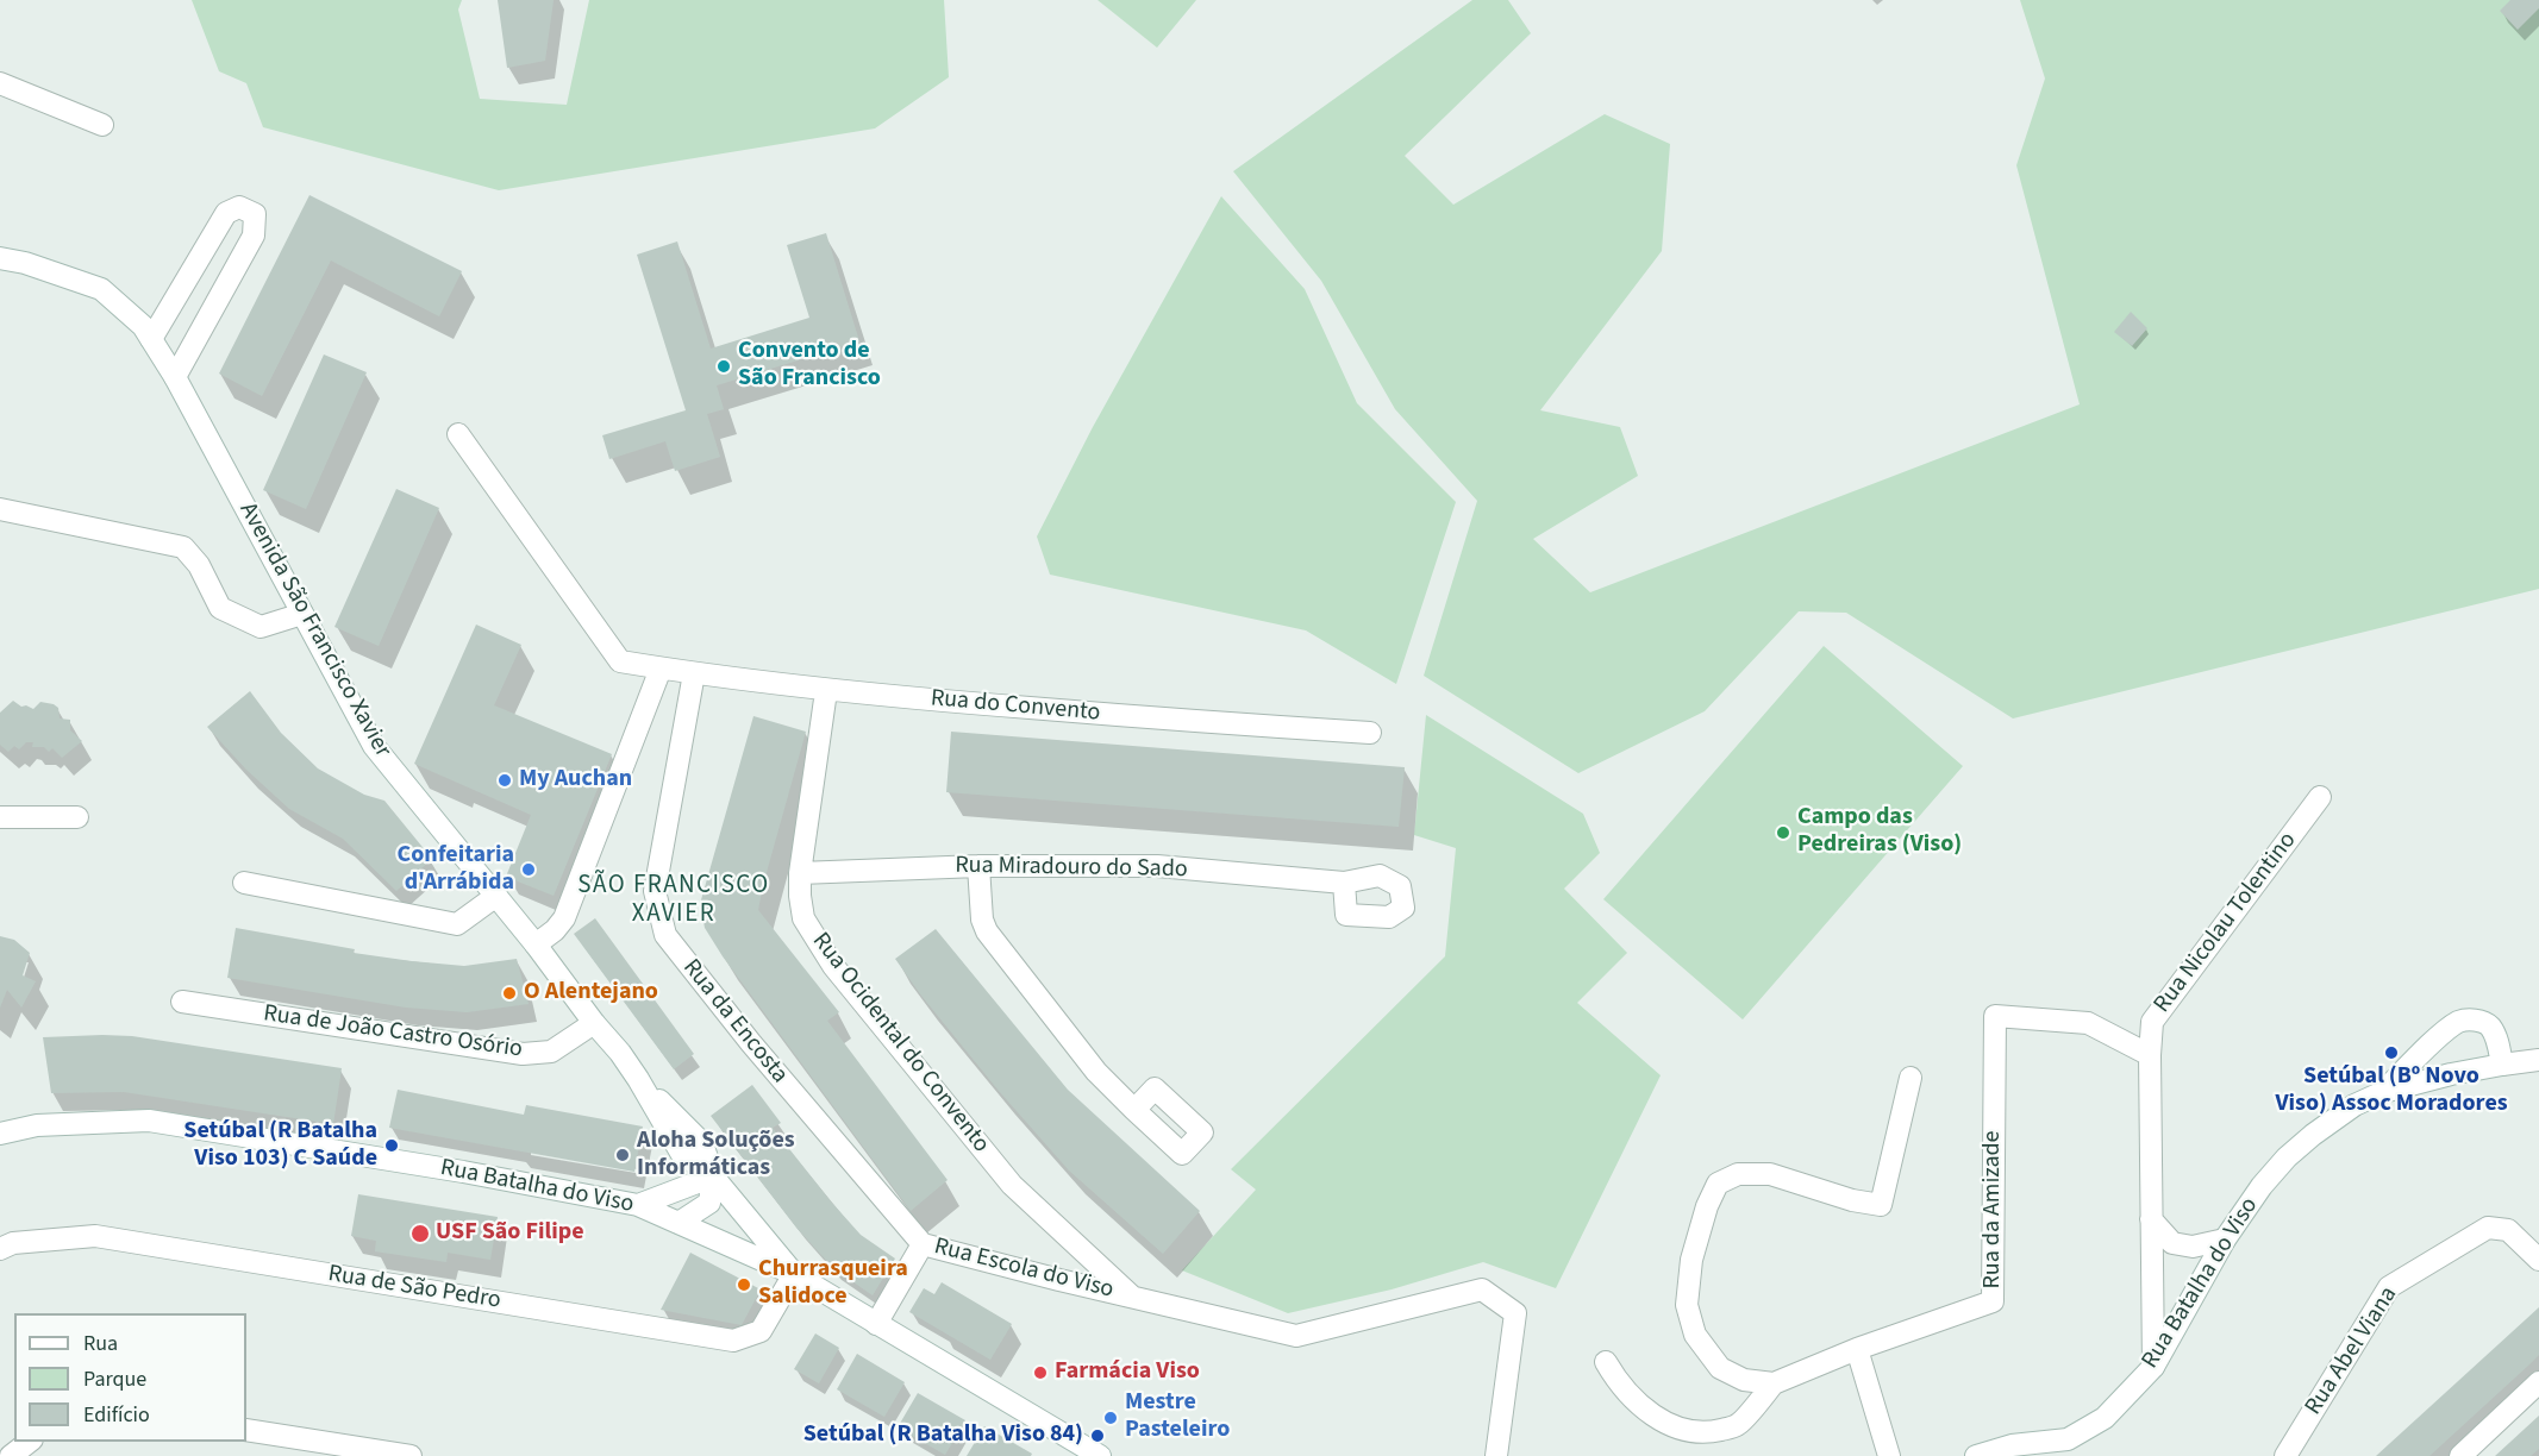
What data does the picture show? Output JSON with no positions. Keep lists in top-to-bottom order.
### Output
{
  "streets": {
    "street": [
      "Avenida São Francisco Xavier",
      "Rua do Convento",
      "Rua Miradouro do Sado",
      "Rua Nicolau Tolentino",
      "Rua da Encosta",
      "Rua de João Castro Osório",
      "Rua Ocidental do Convento",
      "Rua Batalha do Viso",
      "Rua da Amizade",
      "Rua Escola do Viso",
      "Rua de São Pedro",
      "Rua Abel Viana"
    ]
  },
  "crossings": [
    ["Avenida São Francisco Xavier", "Rua de João Castro Osório"],
    ["Avenida São Francisco Xavier", "Rua Batalha do Viso"],
    ["Avenida São Francisco Xavier", "Rua de São Pedro"],
    ["Rua do Convento", "Rua da Encosta"],
    ["Rua do Convento", "Rua Ocidental do Convento"],
    ["Rua Miradouro do Sado", "Rua Ocidental do Convento"],
    ["Rua Nicolau Tolentino", "Rua Batalha do Viso"],
    ["Rua Nicolau Tolentino", "Rua da Amizade"],
    ["Rua da Encosta", "Rua Escola do Viso"],
    ["Rua Ocidental do Convento", "Rua Escola do Viso"],
    ["Rua Batalha do Viso", "Rua Escola do Viso"],
    ["Rua Batalha do Viso", "Rua de São Pedro"]
  ],
  "districts": ["SÃO FRANCISCO XAVIER"],
  "places": [
    "Convento de São Francisco",
    "My Auchan",
    "Campo das Pedreiras (Viso)",
    "Confeitaria d'Arrábida",
    "O Alentejano",
    "Setúbal (Bº Novo Viso) Assoc Moradores",
    "Setúbal (R Batalha Viso 103) C Saúde",
    "Aloha Soluções Informáticas",
    "USF São Filipe",
    "Churrasqueira Salidoce",
    "Farmácia Viso",
    "Mestre Pasteleiro",
    "Setúbal (R Batalha Viso 84)"
  ],
  "legend": ["Rua", "Parque", "Edifício"]
}
